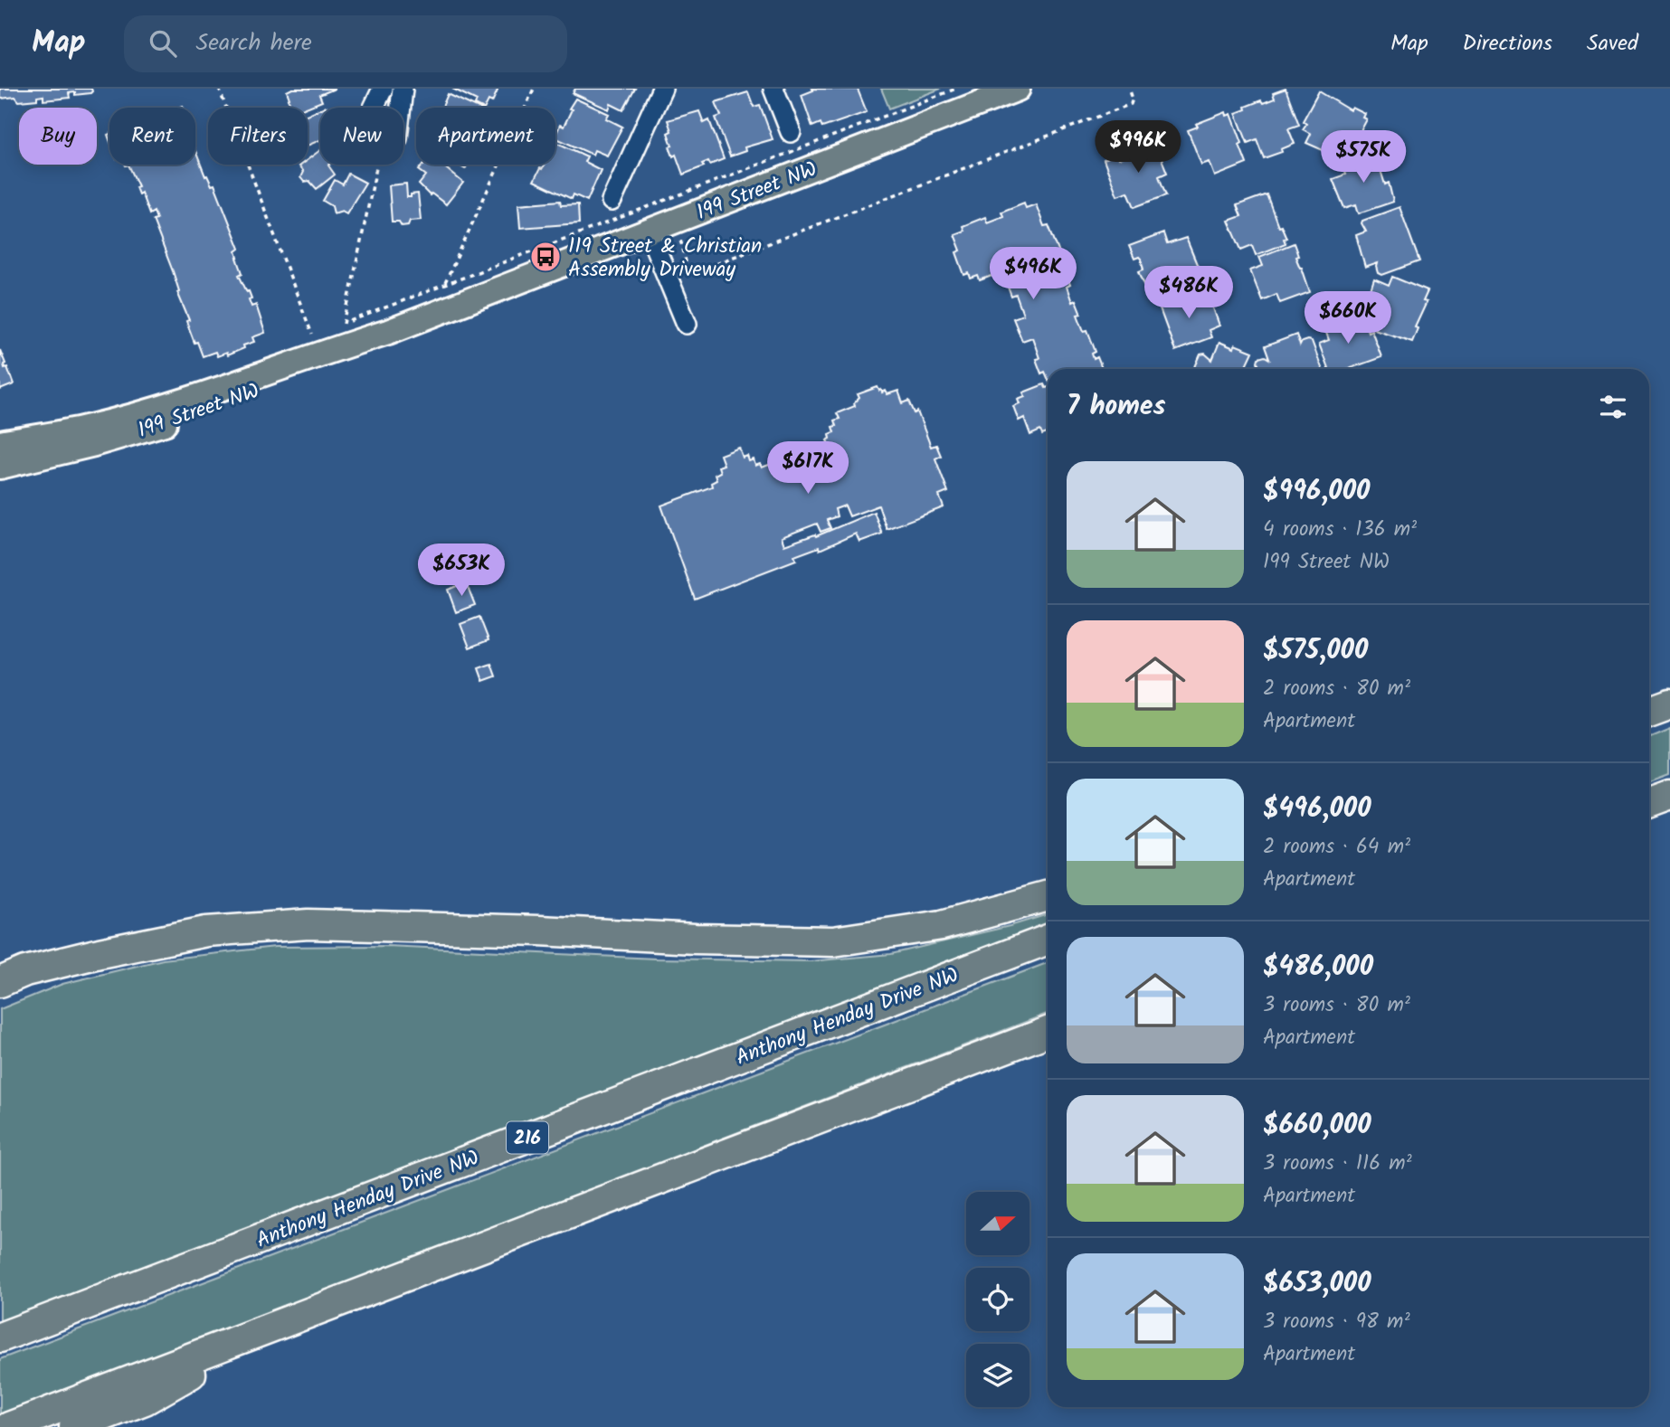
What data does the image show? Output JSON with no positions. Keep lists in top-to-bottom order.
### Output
{
  "streets": {
    "highway": ["Anthony Henday Drive NW", "216"],
    "main road": ["199 Street NW"]
  },
  "places": {
    "bus stop": ["119 Street & Christian Assembly Driveway"]
  },
  "north": "right",
  "page": {
    "header": "Map",
    "search": "Search here",
    "nav": ["Map", "Directions", "Saved"],
    "chip": [
      "Buy",
      "Rent",
      "Filters",
      "New",
      "Apartment"
    ],
    "price": [
      "$996K",
      "$575K",
      "$496K",
      "$486K",
      "$660K",
      "$617K",
      "$653K"
    ],
    "heading": "7 homes",
    "list": [
      {
        "name": "$996,000",
        "note": "4 rooms · 136 m² · 199 Street NW"
      },
      {
        "name": "$575,000",
        "note": "2 rooms · 80 m² · Apartment"
      },
      {
        "name": "$496,000",
        "note": "2 rooms · 64 m² · Apartment"
      },
      {
        "name": "$486,000",
        "note": "3 rooms · 80 m² · Apartment"
      },
      {
        "name": "$660,000",
        "note": "3 rooms · 116 m² · Apartment"
      },
      {
        "name": "$653,000",
        "note": "3 rooms · 98 m² · Apartment"
      }
    ]
  }
}
